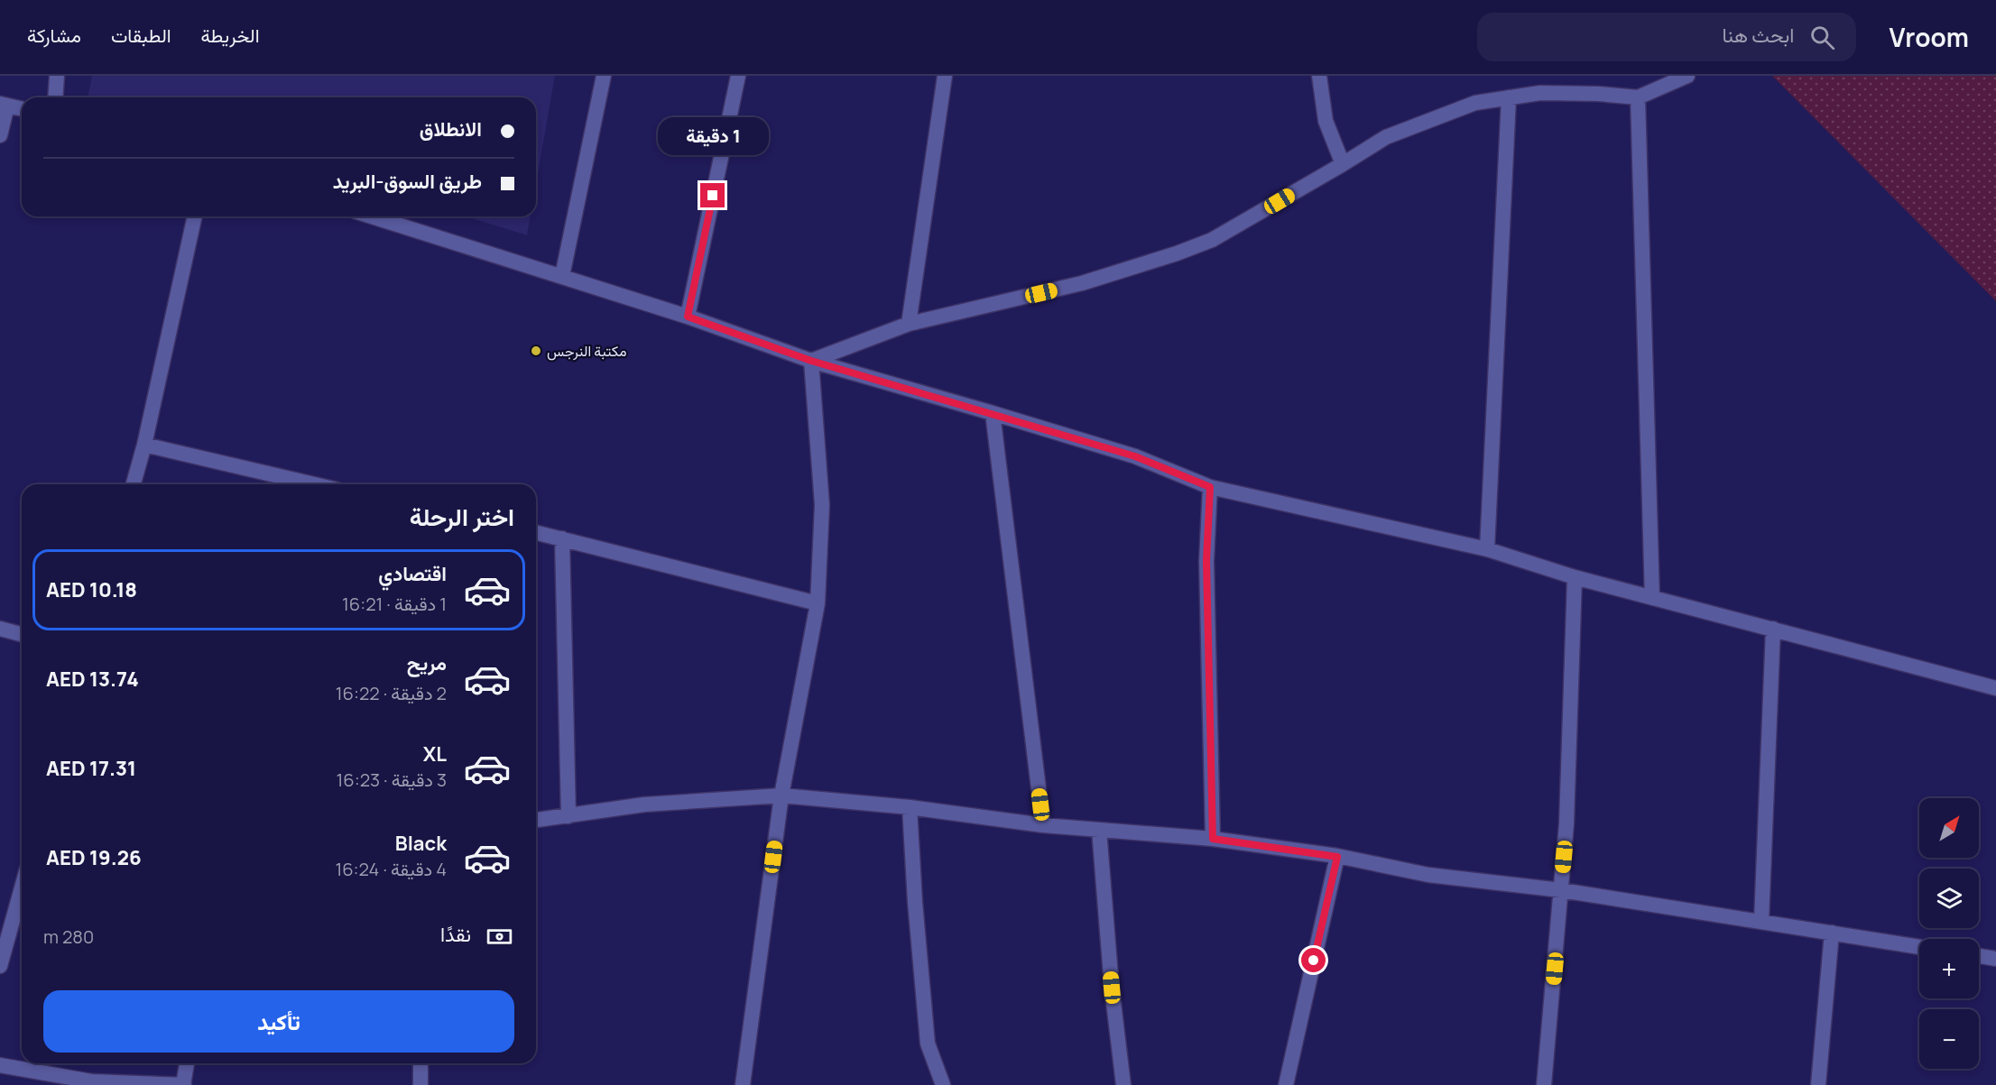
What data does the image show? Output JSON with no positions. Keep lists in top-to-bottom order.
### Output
{
  "places": ["مكتبة النرجس"],
  "north": "top right",
  "page": {
    "header": "Vroom",
    "search": "ابحث هنا",
    "nav": ["الخريطة", "الطبقات", "مشاركة"],
    "banner": ["الانطلاق", "طريق السوق-البريد"],
    "bubble": "1 دقيقة",
    "heading": "اختر الرحلة",
    "list": [
      {
        "name": "اقتصادي",
        "note": "1 دقيقة · 16:21",
        "value": "AED 10.18"
      },
      {
        "name": "مريح",
        "note": "2 دقيقة · 16:22",
        "value": "AED 13.74"
      },
      {
        "name": "XL",
        "note": "3 دقيقة · 16:23",
        "value": "AED 17.31"
      },
      {
        "name": "Black",
        "note": "4 دقيقة · 16:24",
        "value": "AED 19.26"
      }
    ],
    "map_buttons": ["+", "−"],
    "pay": ["نقدًا", "280 m"],
    "buttons": "تأكيد"
  }
}
